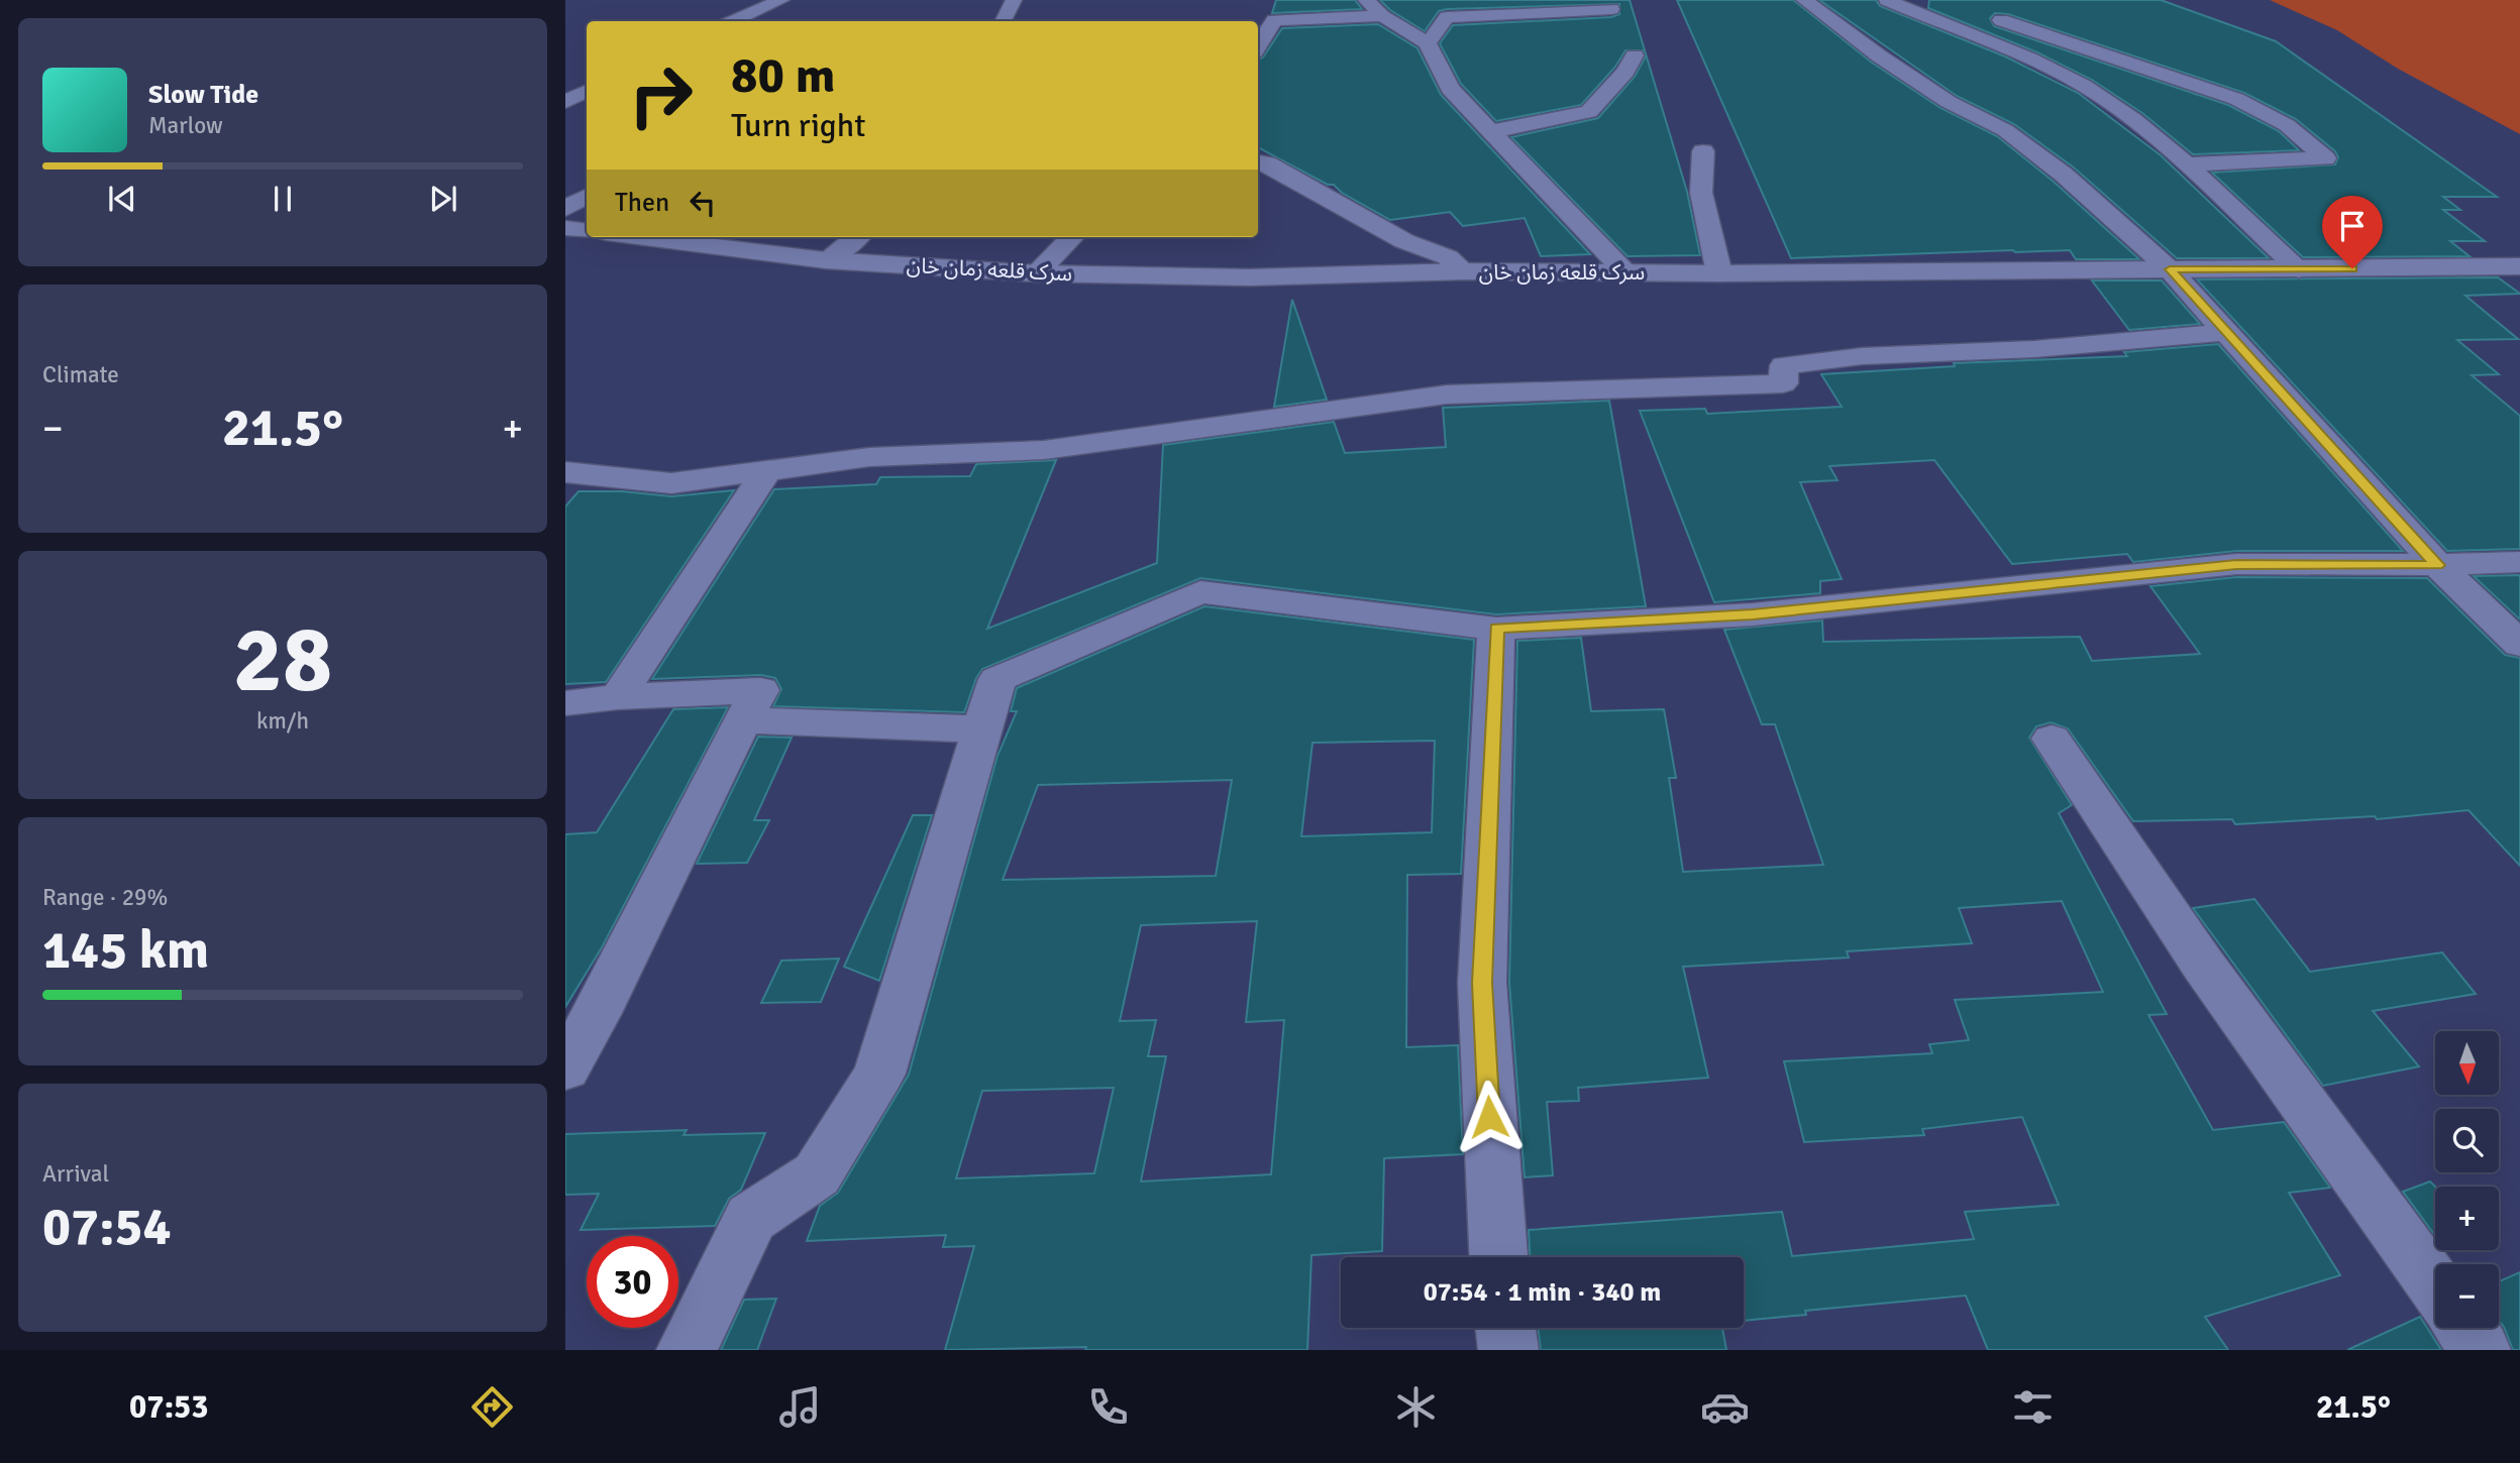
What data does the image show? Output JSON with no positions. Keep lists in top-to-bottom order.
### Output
{
  "streets": {
    "street": ["سرک قلعه زمان خان"]
  },
  "north": "bottom",
  "page": {
    "turn": ["80 m", "Turn right"],
    "song": ["Slow Tide", "Marlow"],
    "then": "Then",
    "tile": [
      "Climate",
      ["28", "km/h"],
      ["Range · 29%", "145 km"],
      ["Arrival", "07:54"]
    ],
    "heat": ["−", "21.5°", "+"],
    "map_buttons": ["+", "−"],
    "limit": "30",
    "trip": "07:54 · 1 min · 340 m",
    "tabs": ["07:53", "21.5°"]
  }
}
